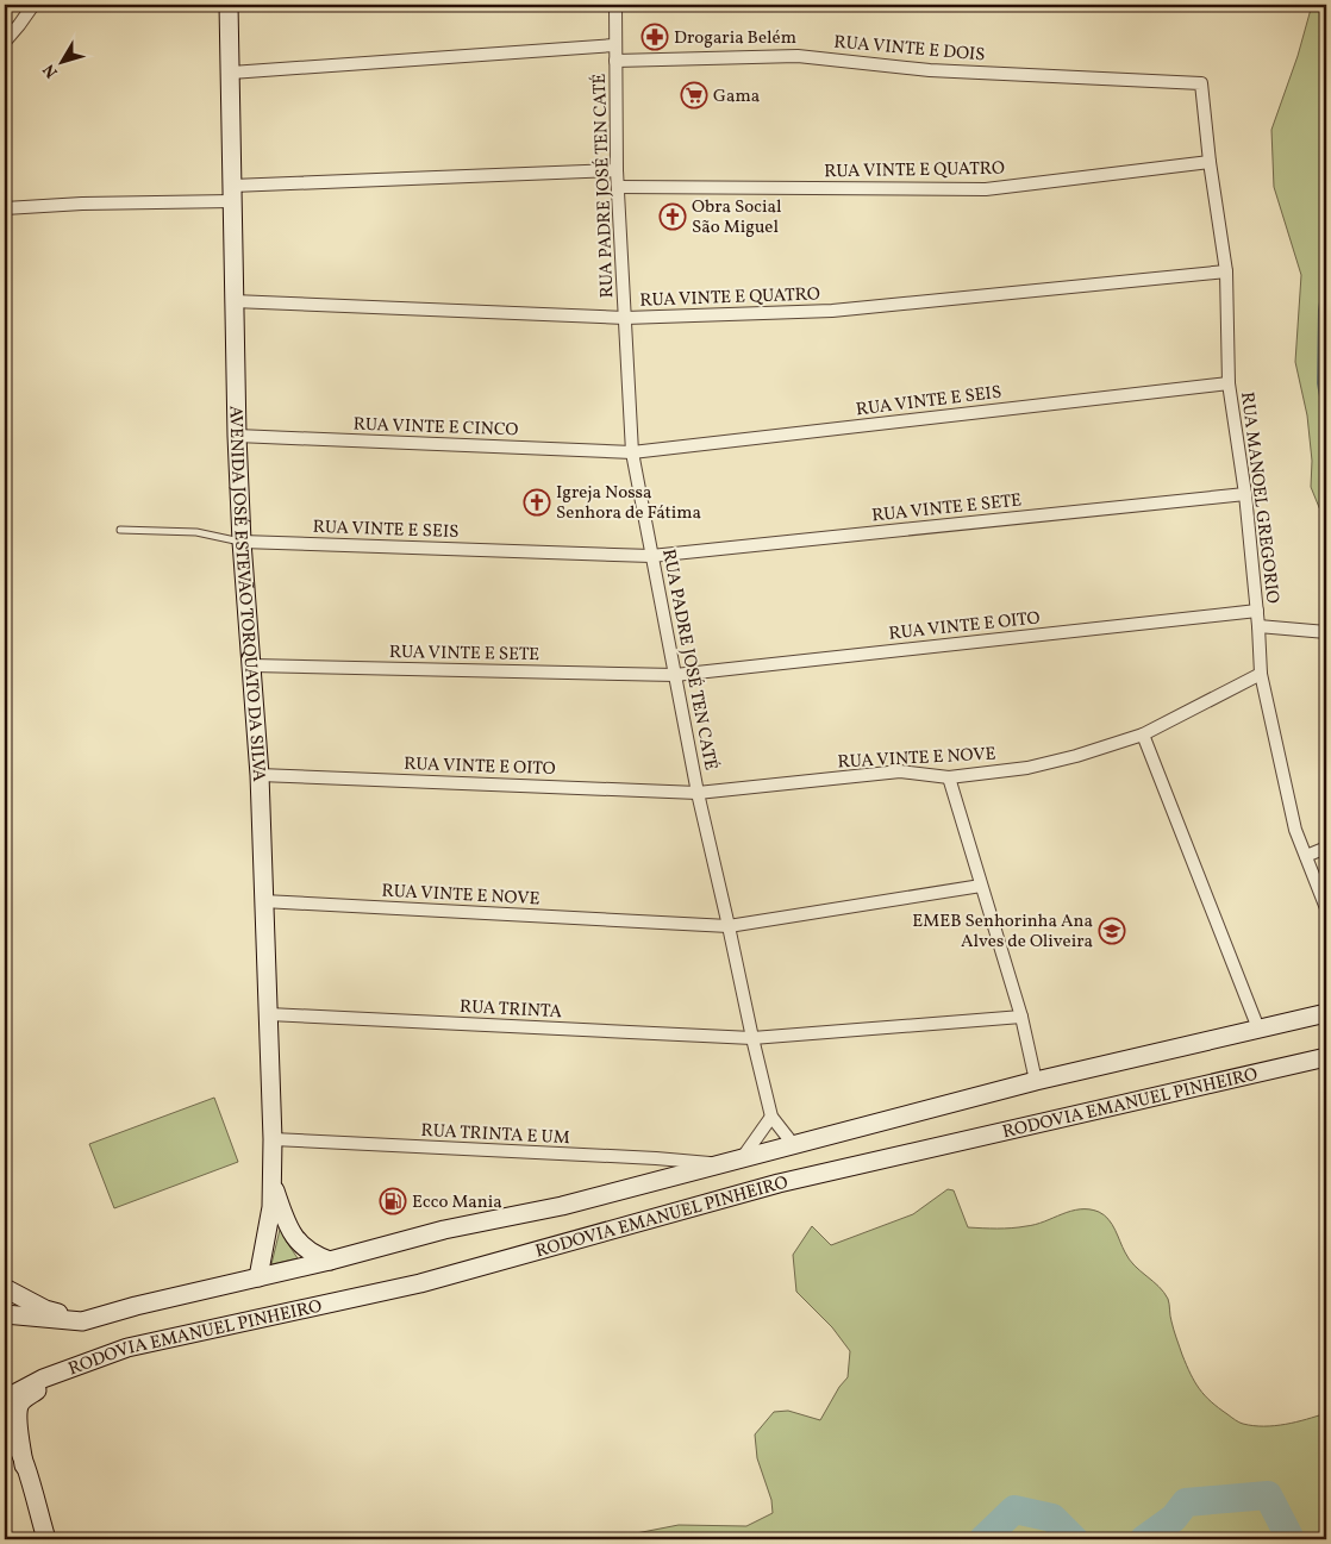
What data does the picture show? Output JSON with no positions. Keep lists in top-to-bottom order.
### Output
{
  "streets": {
    "main road": ["AVENIDA JOSÉ ESTEVÃO TORQUATO DA SILVA", "RODOVIA EMANUEL PINHEIRO"],
    "street": [
      "RUA VINTE E DOIS",
      "RUA VINTE E QUATRO",
      "RUA PADRE JOSÉ TEN CATÉ",
      "RUA VINTE E SEIS",
      "RUA VINTE E CINCO",
      "RUA MANOEL GREGORIO",
      "RUA VINTE E SETE",
      "RUA VINTE E OITO",
      "RUA VINTE E NOVE",
      "RUA TRINTA",
      "RUA TRINTA E UM"
    ]
  },
  "crossings": [
    ["RUA VINTE E DOIS", "RUA PADRE JOSÉ TEN CATÉ"],
    ["RUA VINTE E DOIS", "RUA MANOEL GREGORIO"],
    ["RUA VINTE E QUATRO", "RUA PADRE JOSÉ TEN CATÉ"],
    ["RUA VINTE E QUATRO", "RUA MANOEL GREGORIO"],
    ["RUA VINTE E QUATRO", "AVENIDA JOSÉ ESTEVÃO TORQUATO DA SILVA"],
    ["RUA PADRE JOSÉ TEN CATÉ", "RUA VINTE E SEIS"],
    ["RUA PADRE JOSÉ TEN CATÉ", "RUA VINTE E CINCO"],
    ["RUA PADRE JOSÉ TEN CATÉ", "RUA VINTE E SETE"],
    ["RUA PADRE JOSÉ TEN CATÉ", "RUA VINTE E OITO"],
    ["RUA PADRE JOSÉ TEN CATÉ", "RUA VINTE E NOVE"],
    ["RUA PADRE JOSÉ TEN CATÉ", "RUA TRINTA"],
    ["RUA VINTE E SEIS", "RUA VINTE E CINCO"],
    ["RUA VINTE E SEIS", "RUA MANOEL GREGORIO"],
    ["RUA VINTE E SEIS", "RUA VINTE E SETE"],
    ["RUA VINTE E SEIS", "AVENIDA JOSÉ ESTEVÃO TORQUATO DA SILVA"],
    ["RUA VINTE E CINCO", "AVENIDA JOSÉ ESTEVÃO TORQUATO DA SILVA"],
    ["RUA MANOEL GREGORIO", "RUA VINTE E SETE"],
    ["RUA MANOEL GREGORIO", "RUA VINTE E OITO"],
    ["RUA MANOEL GREGORIO", "RUA VINTE E NOVE"],
    ["RUA VINTE E SETE", "AVENIDA JOSÉ ESTEVÃO TORQUATO DA SILVA"],
    ["RUA VINTE E SETE", "RUA VINTE E OITO"],
    ["AVENIDA JOSÉ ESTEVÃO TORQUATO DA SILVA", "RUA VINTE E OITO"],
    ["AVENIDA JOSÉ ESTEVÃO TORQUATO DA SILVA", "RUA VINTE E NOVE"],
    ["AVENIDA JOSÉ ESTEVÃO TORQUATO DA SILVA", "RUA TRINTA"],
    ["AVENIDA JOSÉ ESTEVÃO TORQUATO DA SILVA", "RODOVIA EMANUEL PINHEIRO"],
    ["AVENIDA JOSÉ ESTEVÃO TORQUATO DA SILVA", "RUA TRINTA E UM"],
    ["RUA VINTE E OITO", "RUA VINTE E NOVE"],
    ["RODOVIA EMANUEL PINHEIRO", "RUA TRINTA E UM"]
  ],
  "places": {
    "pharmacy": ["Drogaria Belém"],
    "supermarket": ["Gama"],
    "church": ["Obra Social São Miguel", "Igreja Nossa Senhora de Fátima"],
    "school or university": ["EMEB Senhorinha Ana Alves de Oliveira"],
    "fuel station": ["Ecco Mania"]
  },
  "north": "bottom left"
}
